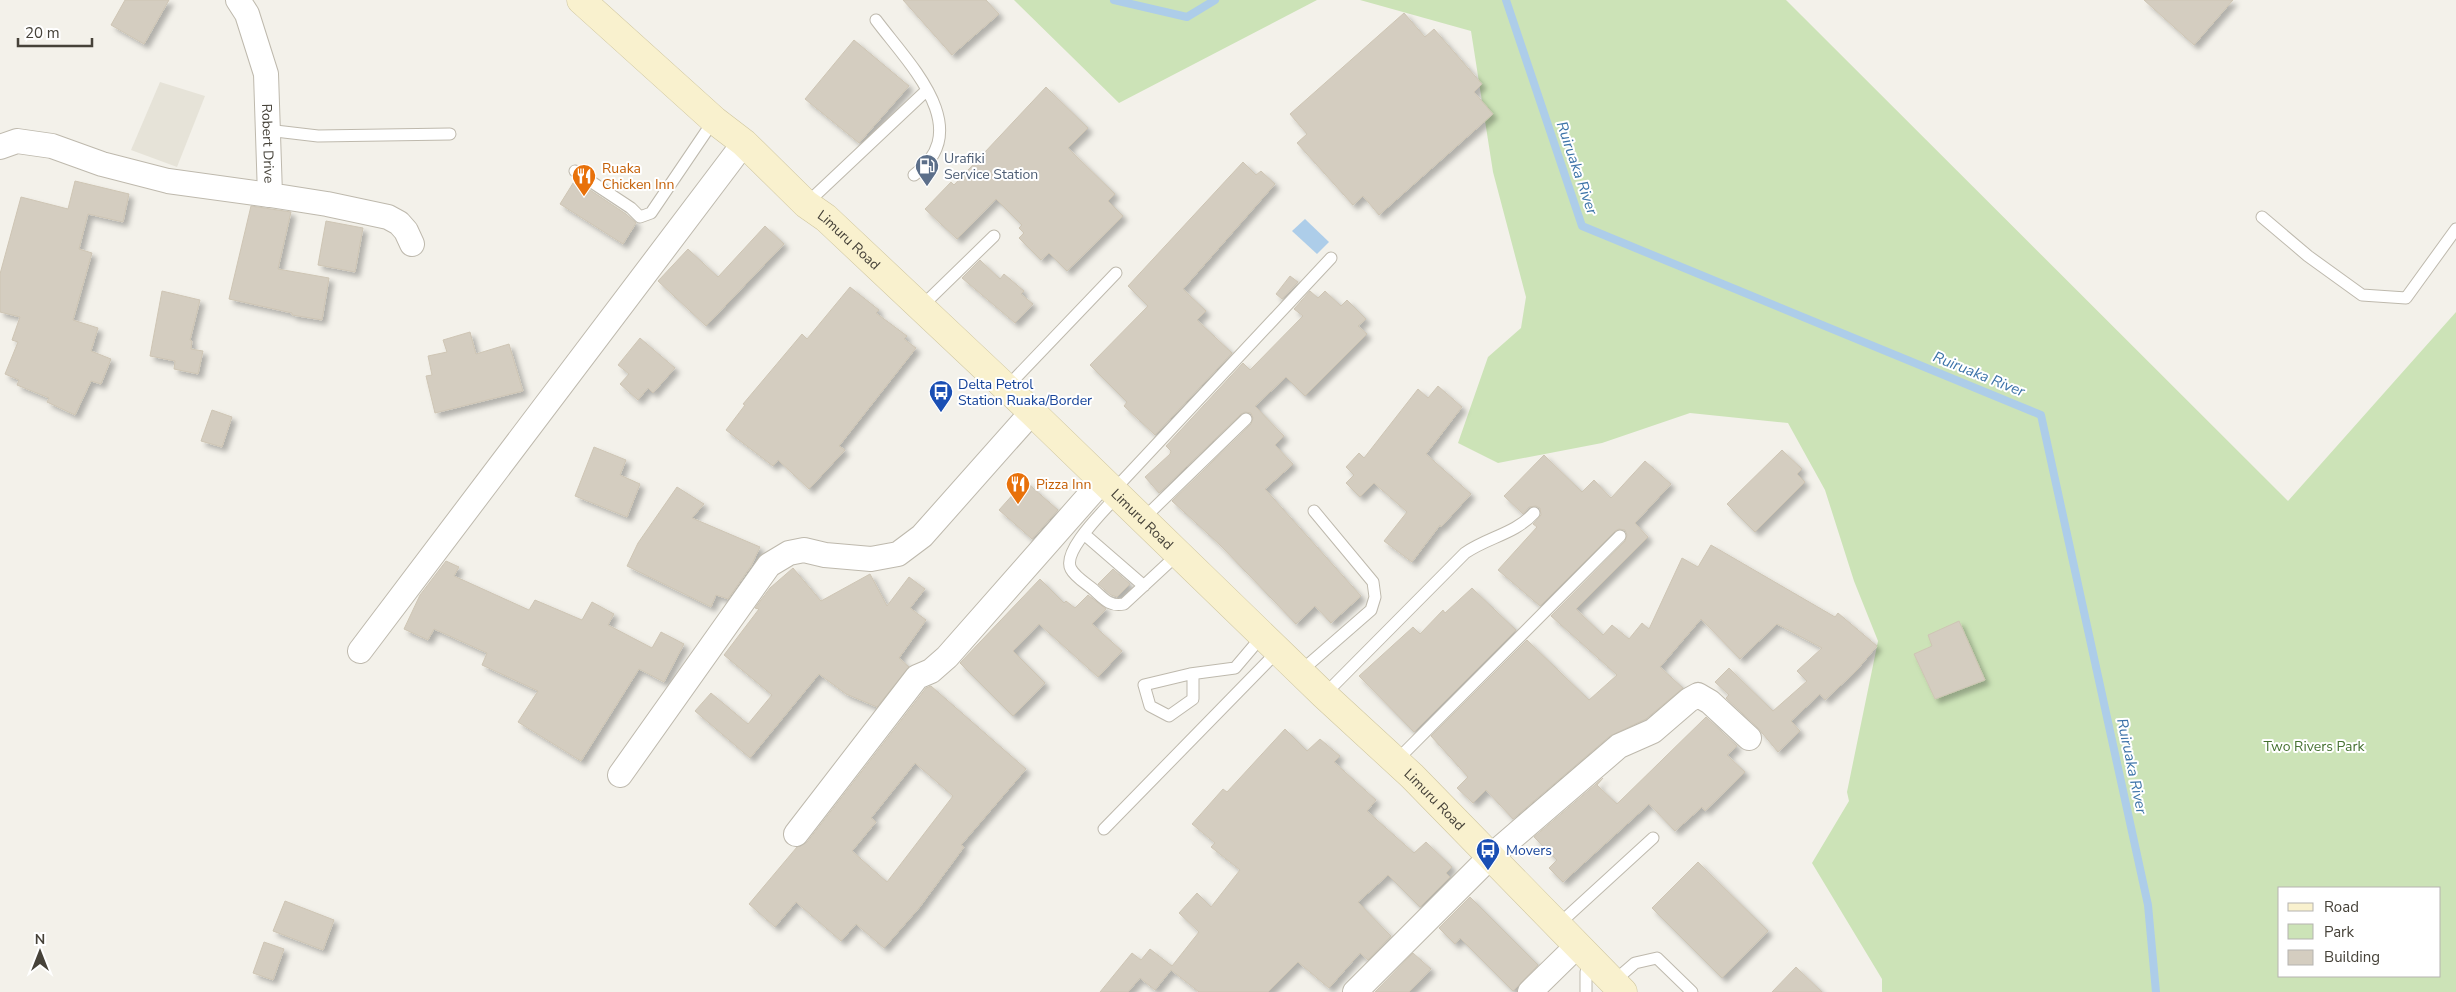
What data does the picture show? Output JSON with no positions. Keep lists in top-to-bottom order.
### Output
{
  "streets": {
    "main road": ["Limuru Road"],
    "street": ["Robert Drive"]
  },
  "water": ["Ruiruaka River"],
  "parks": ["Two Rivers Park"],
  "places": {
    "fuel station": ["Urafiki Service Station"],
    "restaurant": ["Ruaka Chicken Inn", "Pizza Inn"],
    "bus stop": ["Delta Petrol Station Ruaka/Border", "Movers"]
  },
  "legend": ["Road", "Park", "Building"],
  "scale_bar": "20 m",
  "north": "top"
}
